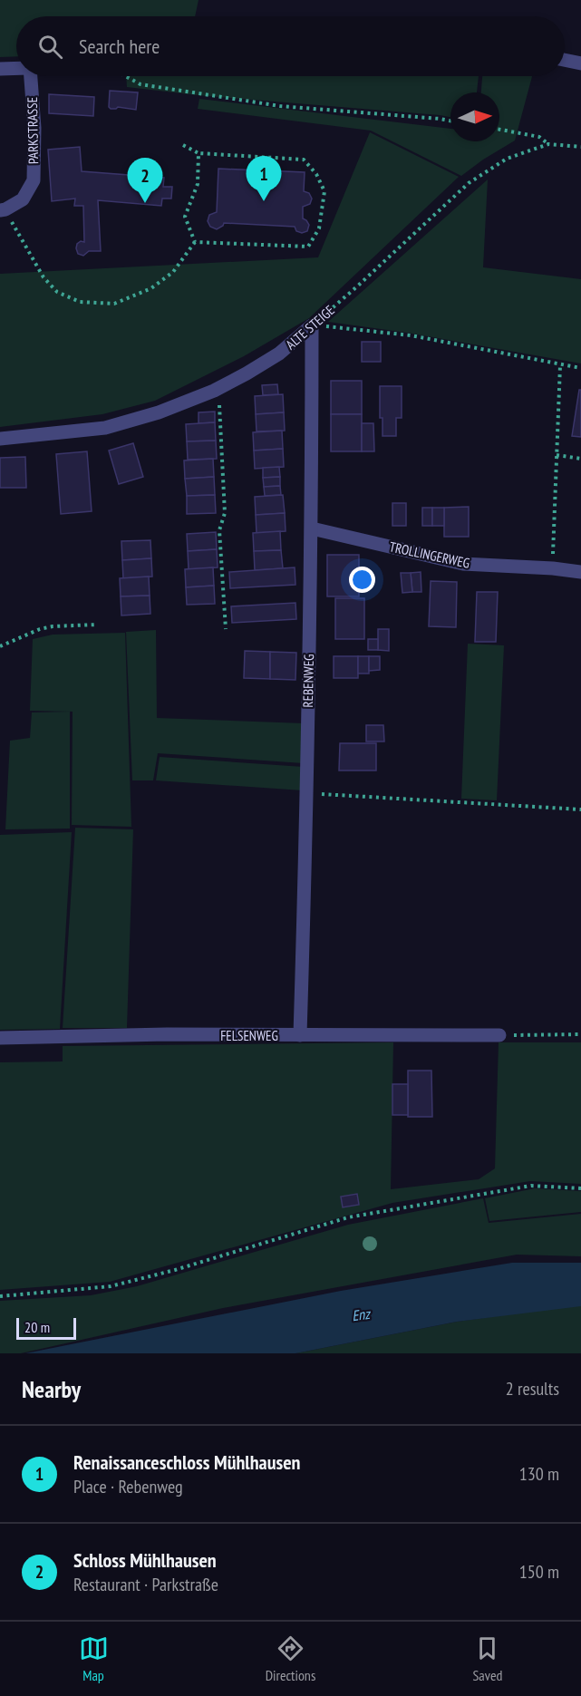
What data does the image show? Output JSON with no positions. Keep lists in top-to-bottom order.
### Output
{
  "streets": {
    "street": [
      "PARKSTRASSE",
      "ALTE STEIGE",
      "TROLLINGERWEG",
      "REBENWEG",
      "FELSENWEG"
    ]
  },
  "crossings": [
    ["ALTE STEIGE", "REBENWEG"],
    ["TROLLINGERWEG", "REBENWEG"],
    ["REBENWEG", "FELSENWEG"]
  ],
  "water": ["Enz"],
  "scale_bar": "20 m",
  "north": "right",
  "page": {
    "search": "Search here",
    "pins": ["1", "2"],
    "scale": "20 m",
    "heading": ["Nearby", "2 results"],
    "list": [
      {
        "mark": "1",
        "name": "Renaissanceschloss Mühlhausen",
        "note": "Place · Rebenweg",
        "value": "130 m"
      },
      {
        "mark": "2",
        "name": "Schloss Mühlhausen",
        "note": "Restaurant · Parkstraße",
        "value": "150 m"
      }
    ],
    "nav": ["Map", "Directions", "Saved"]
  }
}
